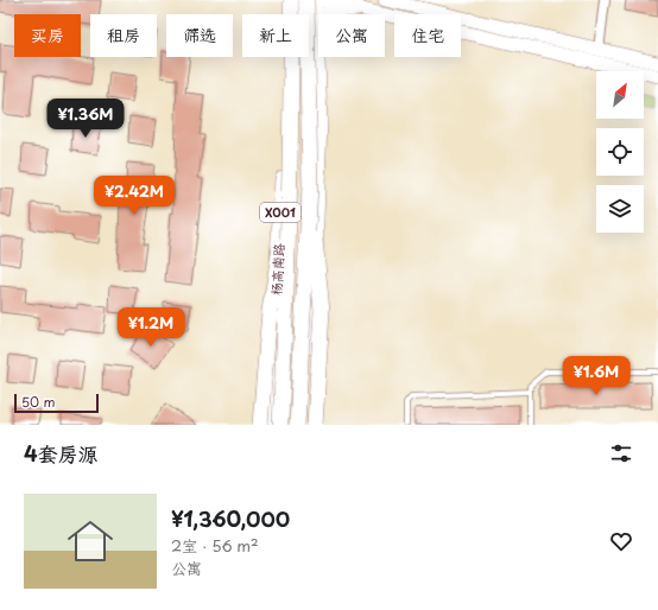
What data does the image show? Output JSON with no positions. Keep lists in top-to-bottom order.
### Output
{
  "streets": {
    "main road": ["X001", "杨高南路"]
  },
  "scale_bar": "50 m",
  "north": "top right",
  "page": {
    "chip": [
      "买房",
      "租房",
      "筛选",
      "新上",
      "公寓",
      "住宅"
    ],
    "price": [
      "¥1.36M",
      "¥2.42M",
      "¥1.2M",
      "¥1.6M"
    ],
    "scale": "50 m",
    "heading": "4套房源",
    "list": [
      {
        "name": "¥1,360,000",
        "note": "2室 · 56 m² · 公寓"
      }
    ]
  }
}
